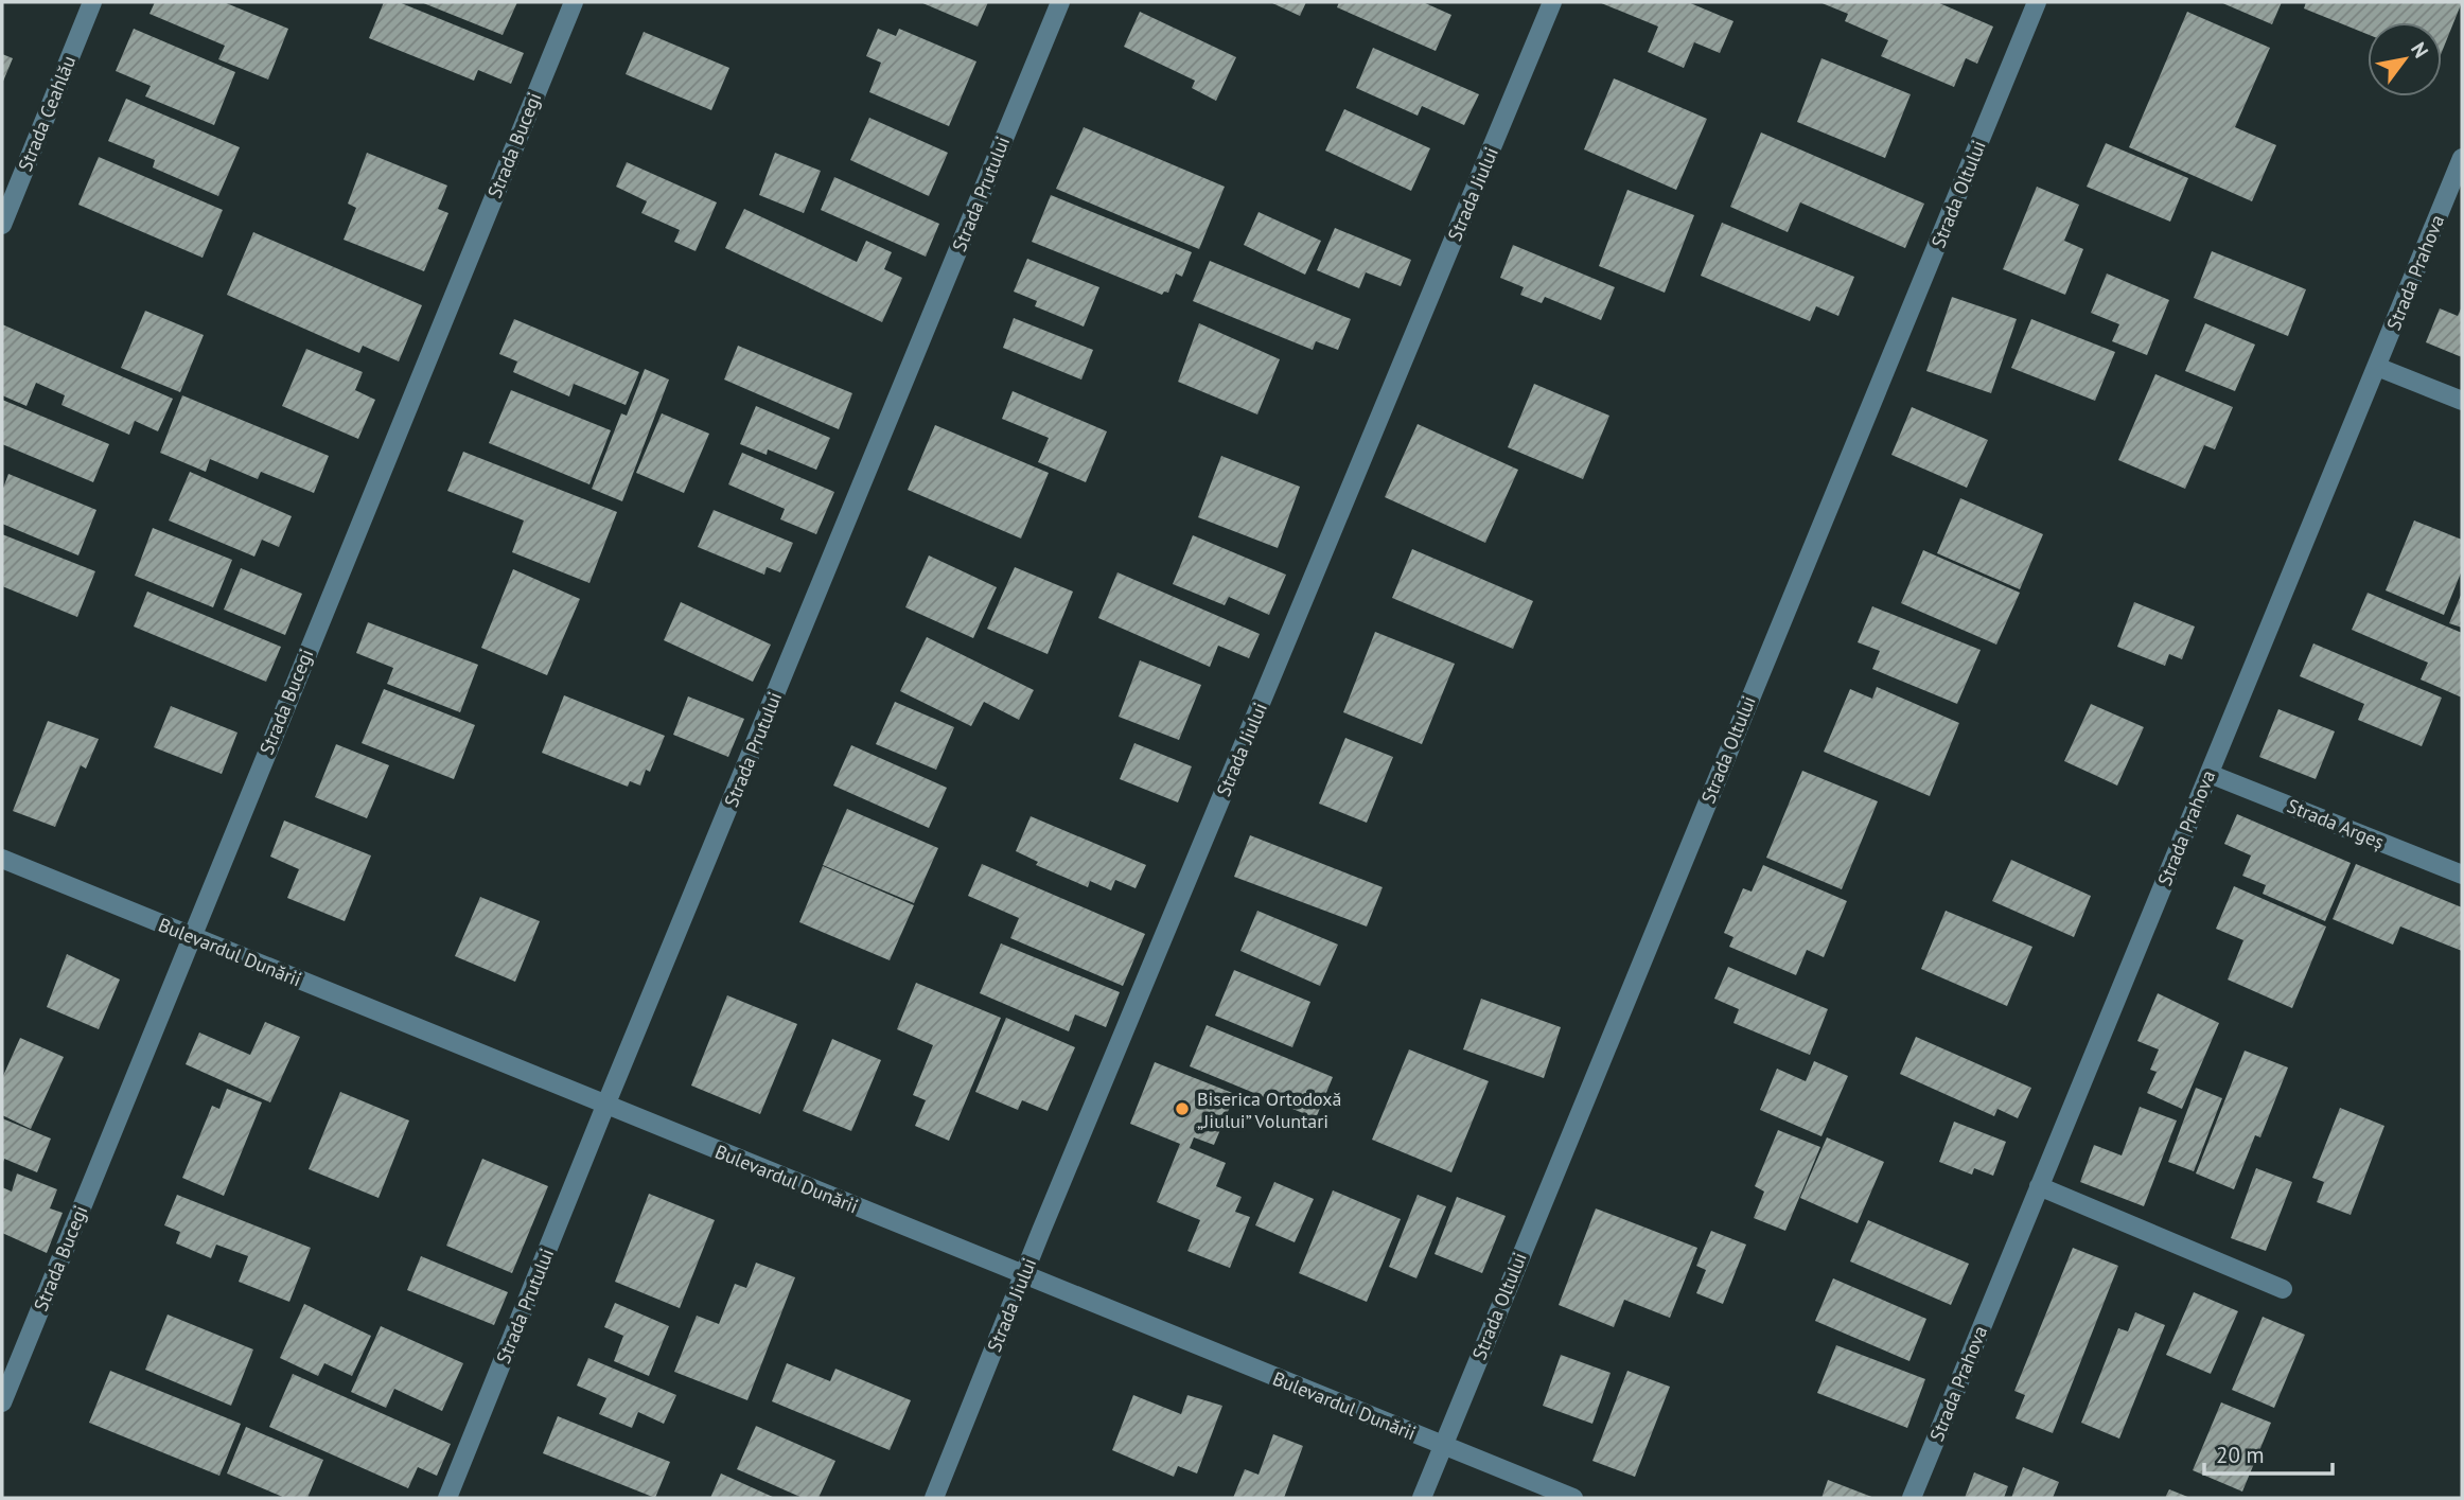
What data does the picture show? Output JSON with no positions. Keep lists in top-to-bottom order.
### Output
{
  "streets": {
    "street": [
      "Strada Ceahlău",
      "Strada Bucegi",
      "Strada Prutului",
      "Strada Jiului",
      "Strada Oltului",
      "Strada Prahova",
      "Strada Argeș",
      "Bulevardul Dunării"
    ]
  },
  "crossings": [
    ["Strada Bucegi", "Bulevardul Dunării"],
    ["Strada Prutului", "Bulevardul Dunării"],
    ["Strada Jiului", "Bulevardul Dunării"],
    ["Strada Oltului", "Bulevardul Dunării"],
    ["Strada Prahova", "Strada Argeș"]
  ],
  "places": ["Biserica Ortodoxă „Jiului” Voluntari"],
  "scale_bar": "20 m",
  "north": "top right"
}
